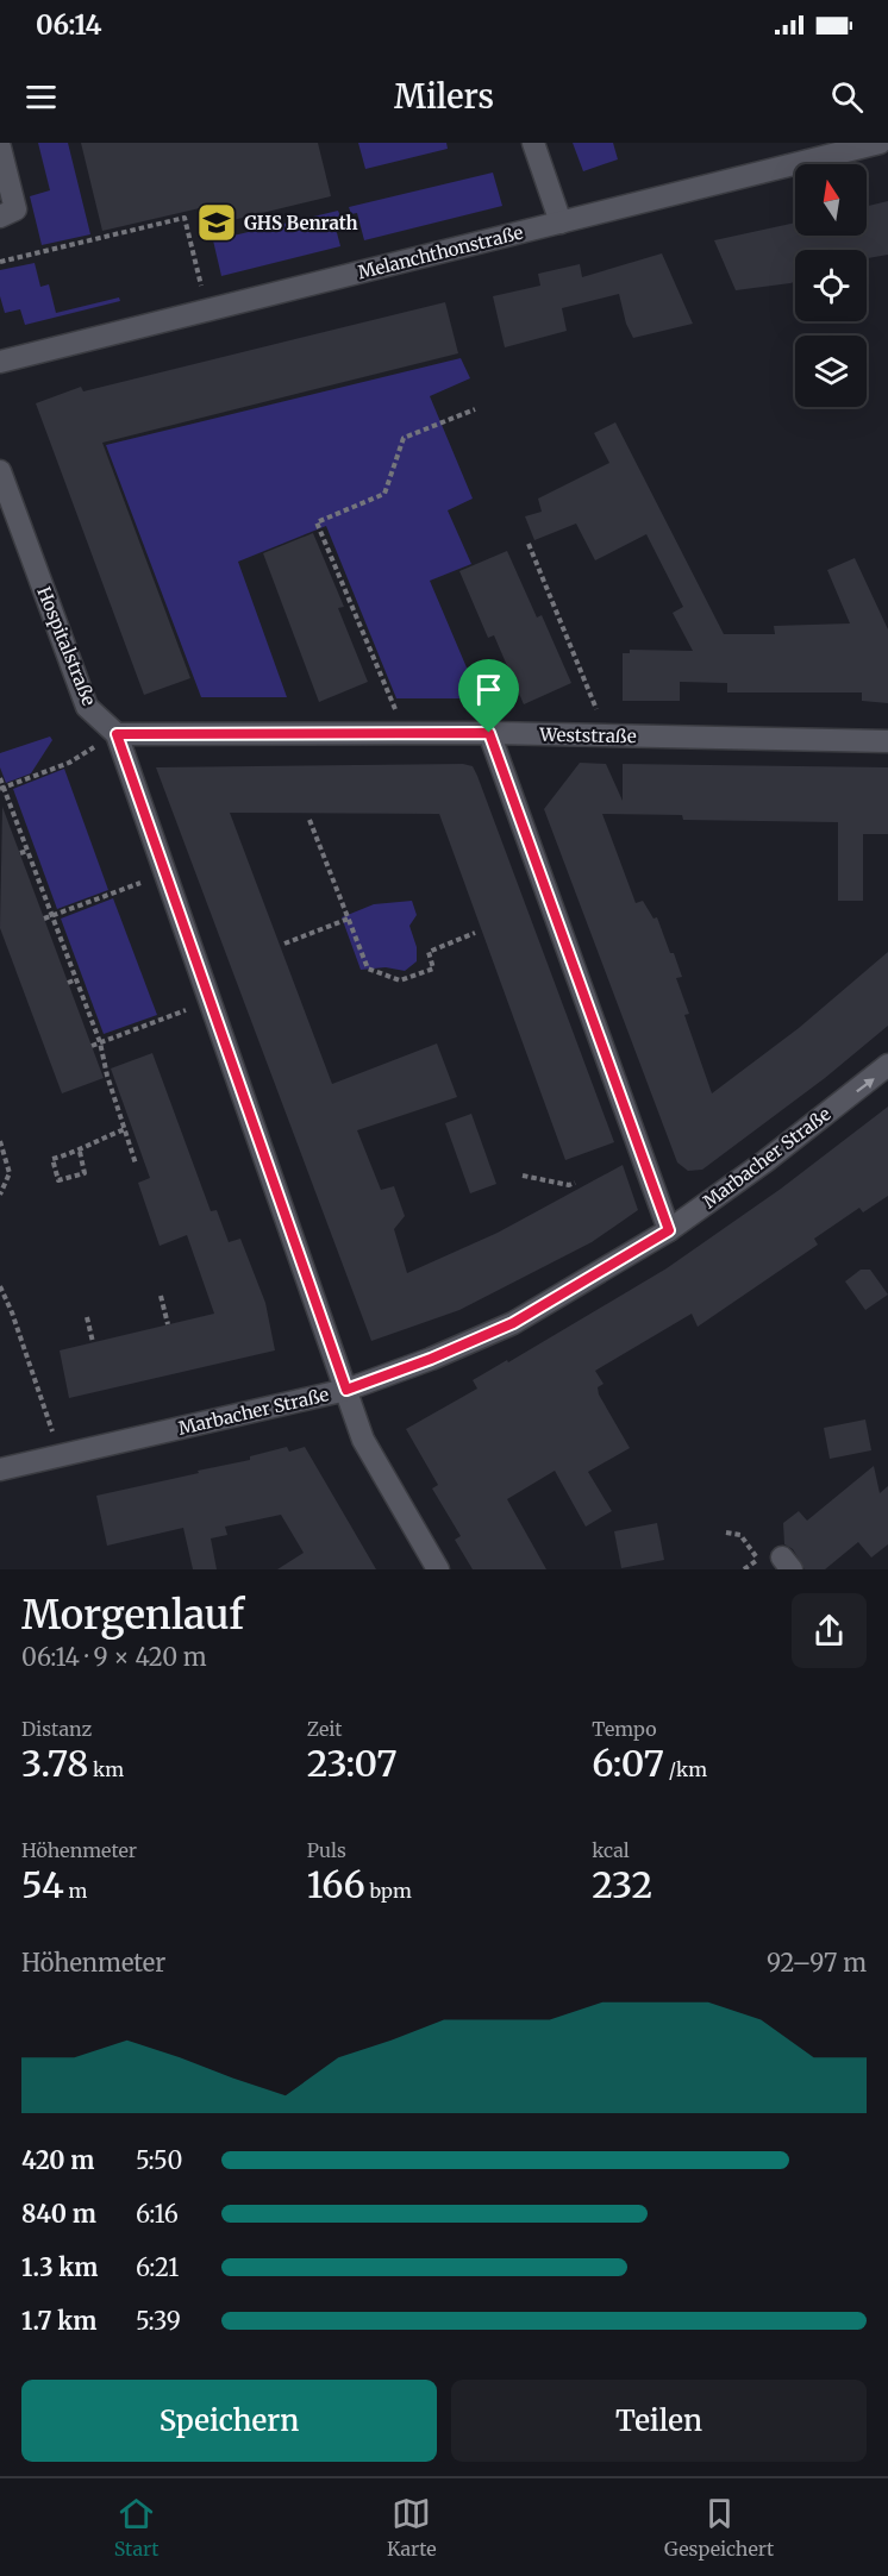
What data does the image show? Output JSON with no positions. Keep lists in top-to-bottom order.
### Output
{
  "streets": {
    "street": [
      "Melanchthonstraße",
      "Hospitalstraße",
      "Weststraße",
      "Marbacher Straße"
    ]
  },
  "crossings": [
    ["Hospitalstraße", "Weststraße"],
    ["Hospitalstraße", "Marbacher Straße"]
  ],
  "places": {
    "school or university": ["GHS Benrath"]
  },
  "north": "top",
  "page": {
    "status": "06:14",
    "header": "Milers",
    "heading": ["Morgenlauf", "06:14 · 9 × 420 m"],
    "stats": [
      ["Distanz", "3.78 km"],
      ["Zeit", "23:07"],
      ["Tempo", "6:07 /km"],
      ["Höhenmeter", "54 m"],
      ["Puls", "166 bpm"],
      ["kcal", "232"]
    ],
    "chart": ["Höhenmeter", "92–97 m"],
    "list": [
      {
        "name": "420 m",
        "note": "5:50"
      },
      {
        "name": "840 m",
        "note": "6:16"
      },
      {
        "name": "1.3 km",
        "note": "6:21"
      },
      {
        "name": "1.7 km",
        "note": "5:39"
      }
    ],
    "buttons": ["Speichern", "Teilen"],
    "tabs": ["Start", "Karte", "Gespeichert"]
  }
}
